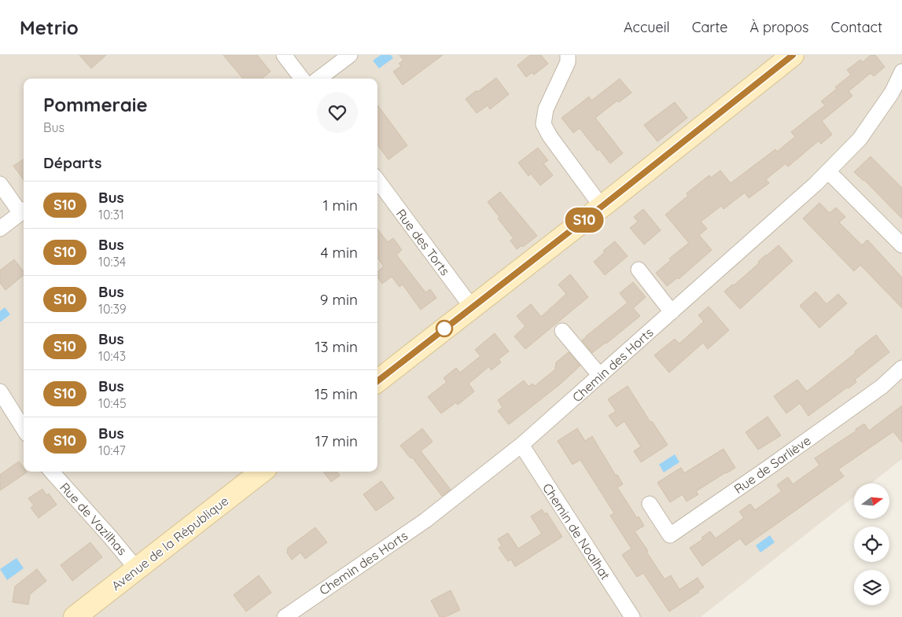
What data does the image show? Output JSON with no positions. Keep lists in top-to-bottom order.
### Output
{
  "streets": {
    "street": [
      "Rue des Torts",
      "Chemin des Horts",
      "Rue de Sarliève",
      "Rue de Vazilhas",
      "Chemin de Noalhat",
      "Avenue de la République"
    ]
  },
  "crossings": [
    ["Chemin des Horts", "Chemin de Noalhat"],
    ["Rue de Vazilhas", "Avenue de la République"]
  ],
  "lines": ["bus line S10"],
  "north": "right",
  "page": {
    "header": "Metrio",
    "nav": [
      "Accueil",
      "Carte",
      "À propos",
      "Contact"
    ],
    "on_map": "S10",
    "heading": [
      ["Pommeraie", "Bus"],
      "Départs"
    ],
    "list": [
      {
        "mark": "S10",
        "name": "Bus",
        "note": "10:31",
        "value": "1 min"
      },
      {
        "mark": "S10",
        "name": "Bus",
        "note": "10:34",
        "value": "4 min"
      },
      {
        "mark": "S10",
        "name": "Bus",
        "note": "10:39",
        "value": "9 min"
      },
      {
        "mark": "S10",
        "name": "Bus",
        "note": "10:43",
        "value": "13 min"
      },
      {
        "mark": "S10",
        "name": "Bus",
        "note": "10:45",
        "value": "15 min"
      },
      {
        "mark": "S10",
        "name": "Bus",
        "note": "10:47",
        "value": "17 min"
      }
    ]
  }
}
